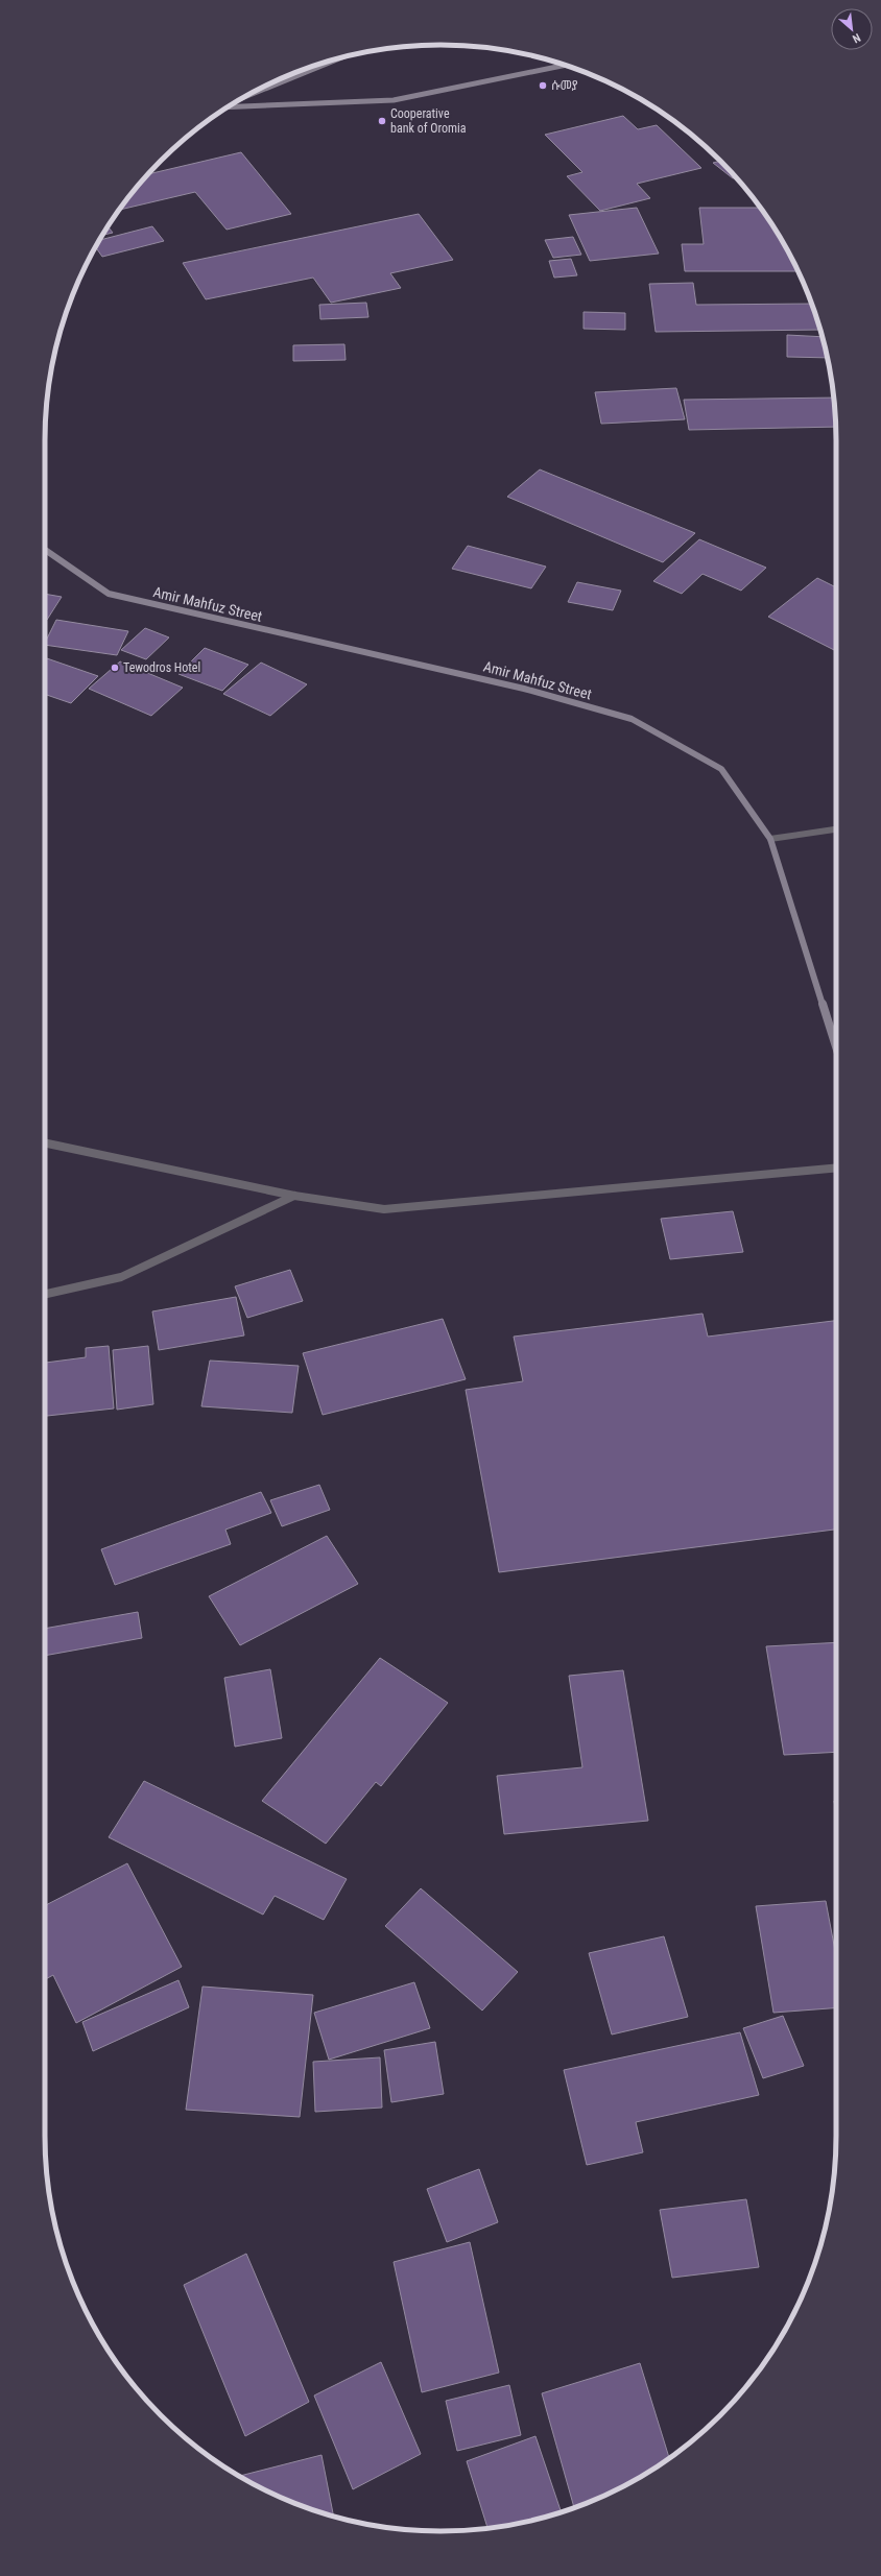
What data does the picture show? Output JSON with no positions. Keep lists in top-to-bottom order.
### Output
{
  "streets": {
    "main road": ["Amir Mahfuz Street"]
  },
  "places": ["ሱመያ", "Cooperative bank of Oromia", "Tewodros Hotel"],
  "north": "bottom right"
}
